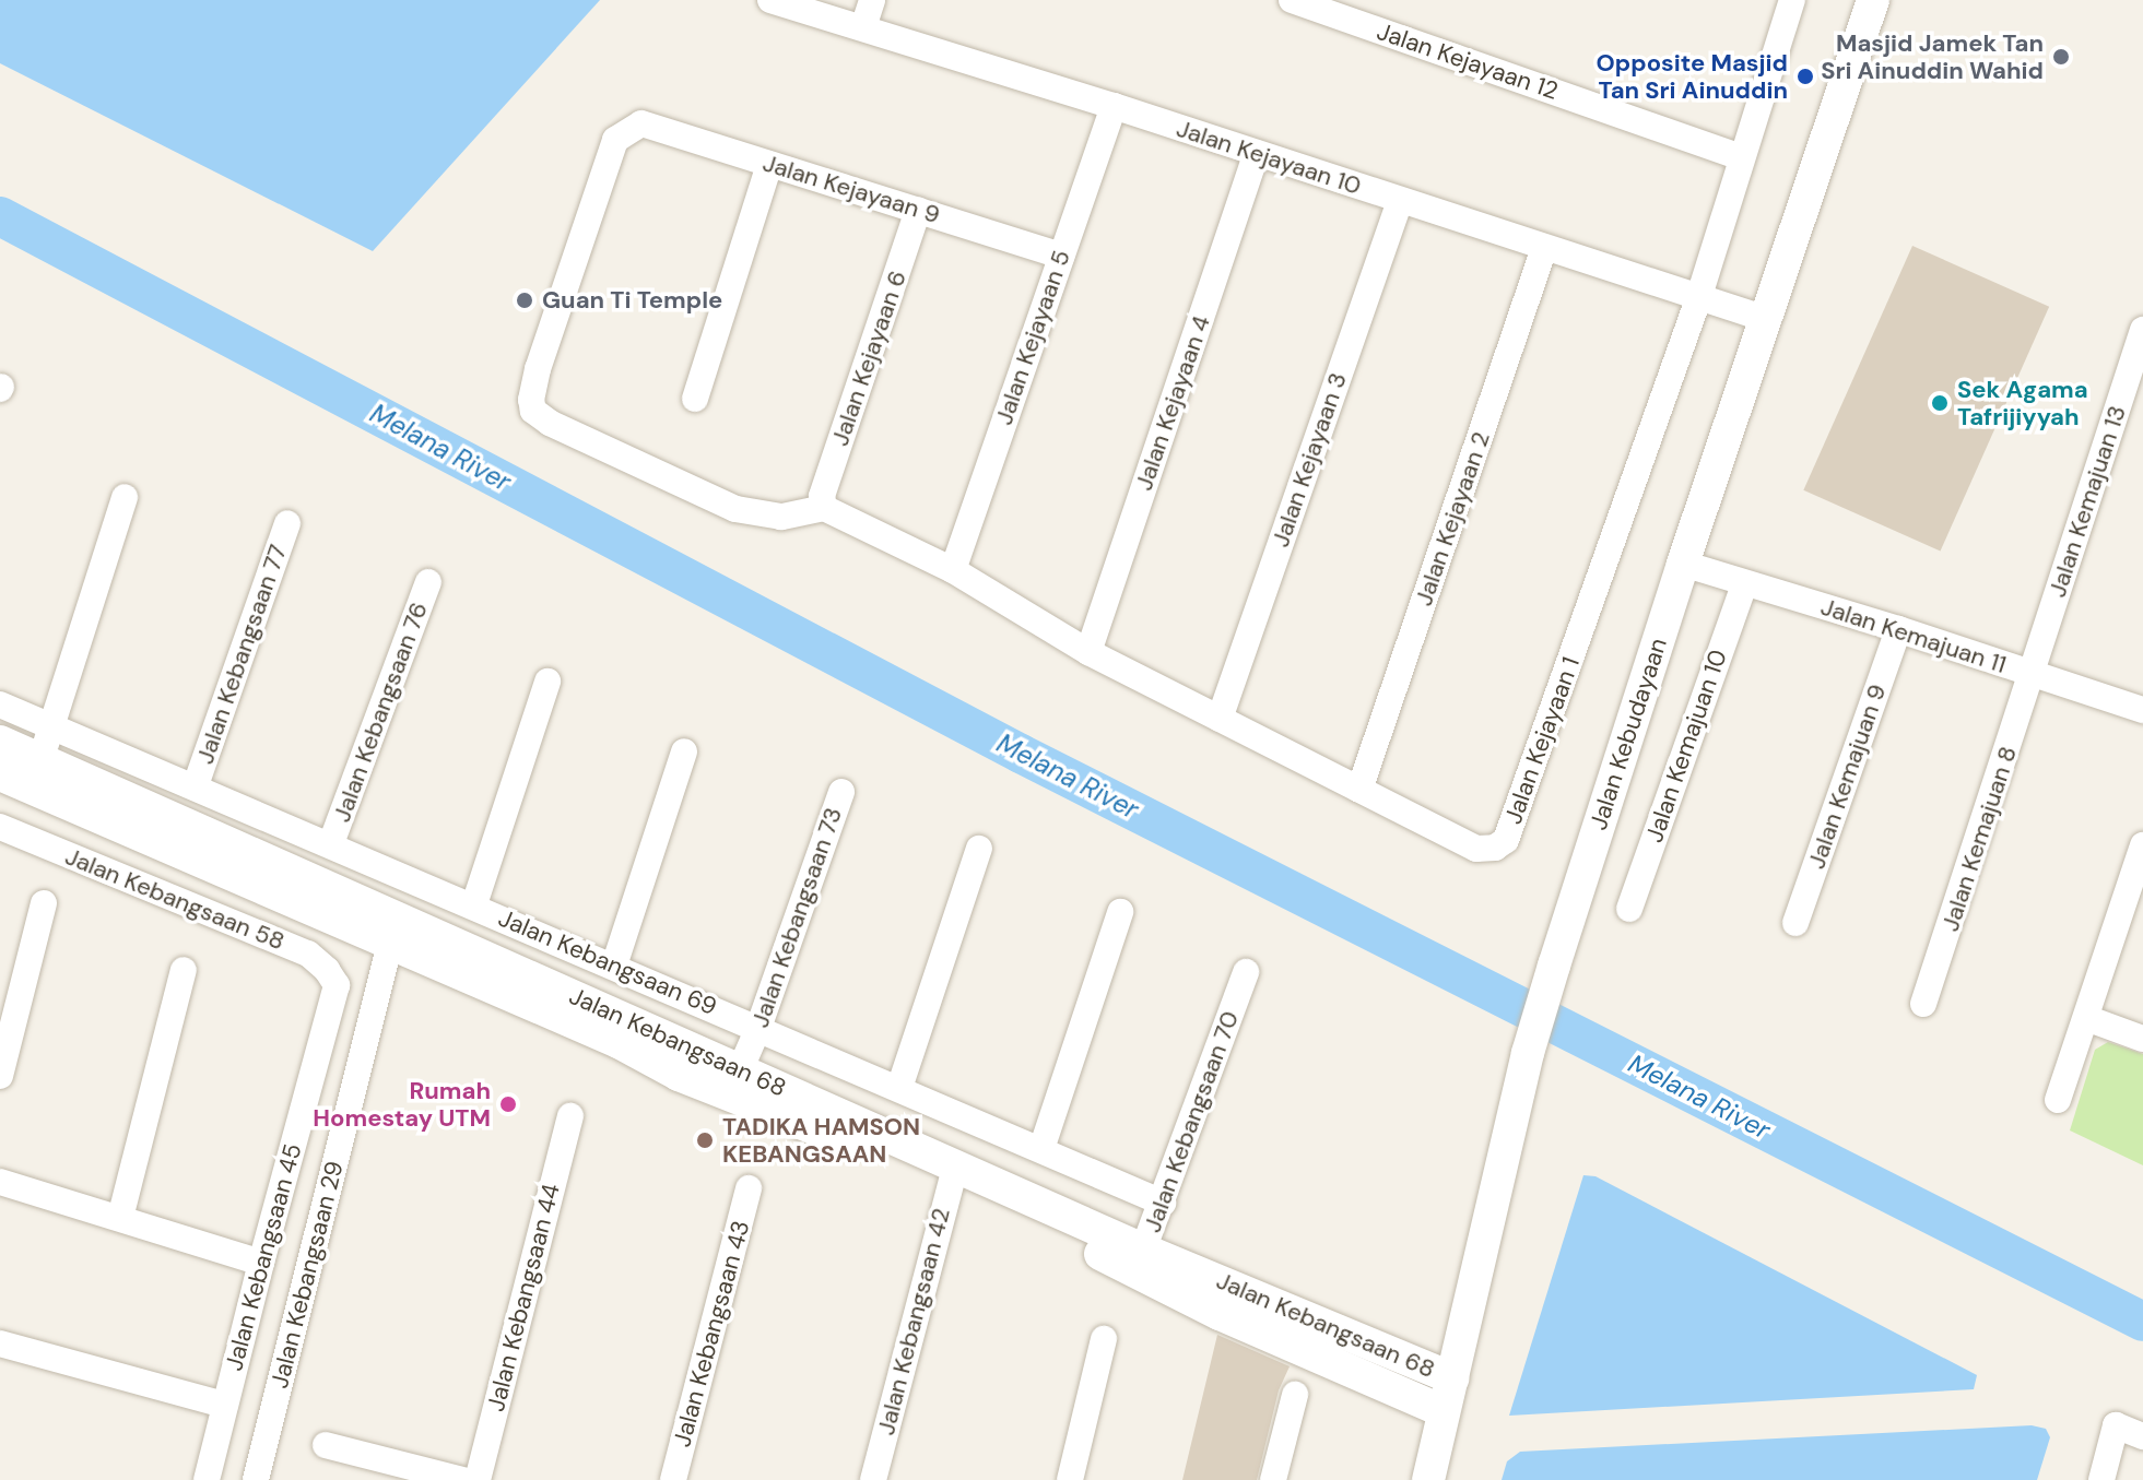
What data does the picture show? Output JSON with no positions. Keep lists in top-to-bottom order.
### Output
{
  "streets": {
    "street": [
      "Jalan Kejayaan 12",
      "Jalan Kejayaan 10",
      "Jalan Kejayaan 9",
      "Jalan Kejayaan 5",
      "Jalan Kejayaan 6",
      "Jalan Kejayaan 4",
      "Jalan Kejayaan 3",
      "Jalan Kemajuan 13",
      "Jalan Kejayaan 2",
      "Jalan Kemajuan 11",
      "Jalan Kebangsaan 77",
      "Jalan Kebangsaan 76",
      "Jalan Kebudayaan",
      "Jalan Kejayaan 1",
      "Jalan Kemajuan 10",
      "Jalan Kemajuan 9",
      "Jalan Kemajuan 8",
      "Jalan Kebangsaan 58",
      "Jalan Kebangsaan 73",
      "Jalan Kebangsaan 69",
      "Jalan Kebangsaan 68",
      "Jalan Kebangsaan 70",
      "Jalan Kebangsaan 45",
      "Jalan Kebangsaan 29",
      "Jalan Kebangsaan 44",
      "Jalan Kebangsaan 42",
      "Jalan Kebangsaan 43"
    ]
  },
  "crossings": [
    ["Jalan Kejayaan 10", "Jalan Kejayaan 5"],
    ["Jalan Kejayaan 10", "Jalan Kejayaan 4"],
    ["Jalan Kejayaan 10", "Jalan Kejayaan 3"],
    ["Jalan Kejayaan 10", "Jalan Kejayaan 2"],
    ["Jalan Kejayaan 10", "Jalan Kebudayaan"],
    ["Jalan Kejayaan 10", "Jalan Kejayaan 1"],
    ["Jalan Kejayaan 9", "Jalan Kejayaan 5"],
    ["Jalan Kejayaan 9", "Jalan Kejayaan 6"],
    ["Jalan Kejayaan 5", "Jalan Kejayaan 1"],
    ["Jalan Kejayaan 4", "Jalan Kejayaan 1"],
    ["Jalan Kejayaan 3", "Jalan Kejayaan 1"],
    ["Jalan Kemajuan 13", "Jalan Kemajuan 11"],
    ["Jalan Kemajuan 13", "Jalan Kemajuan 8"],
    ["Jalan Kejayaan 2", "Jalan Kejayaan 1"],
    ["Jalan Kemajuan 11", "Jalan Kebudayaan"],
    ["Jalan Kemajuan 11", "Jalan Kemajuan 10"],
    ["Jalan Kemajuan 11", "Jalan Kemajuan 9"],
    ["Jalan Kemajuan 11", "Jalan Kemajuan 8"],
    ["Jalan Kebangsaan 77", "Jalan Kebangsaan 69"],
    ["Jalan Kebangsaan 76", "Jalan Kebangsaan 69"],
    ["Jalan Kebudayaan", "Jalan Kebangsaan 68"],
    ["Jalan Kebangsaan 58", "Jalan Kebangsaan 45"],
    ["Jalan Kebangsaan 73", "Jalan Kebangsaan 69"],
    ["Jalan Kebangsaan 73", "Jalan Kebangsaan 68"],
    ["Jalan Kebangsaan 69", "Jalan Kebangsaan 70"],
    ["Jalan Kebangsaan 68", "Jalan Kebangsaan 70"],
    ["Jalan Kebangsaan 68", "Jalan Kebangsaan 29"],
    ["Jalan Kebangsaan 68", "Jalan Kebangsaan 42"]
  ],
  "water": ["Melana River"],
  "places": [
    "Masjid Jamek Tan Sri Ainuddin Wahid",
    "Opposite Masjid Tan Sri Ainuddin",
    "Guan Ti Temple",
    "Sek Agama Tafrijiyyah",
    "Rumah Homestay UTM",
    "TADIKA HAMSON KEBANGSAAN"
  ]
}
